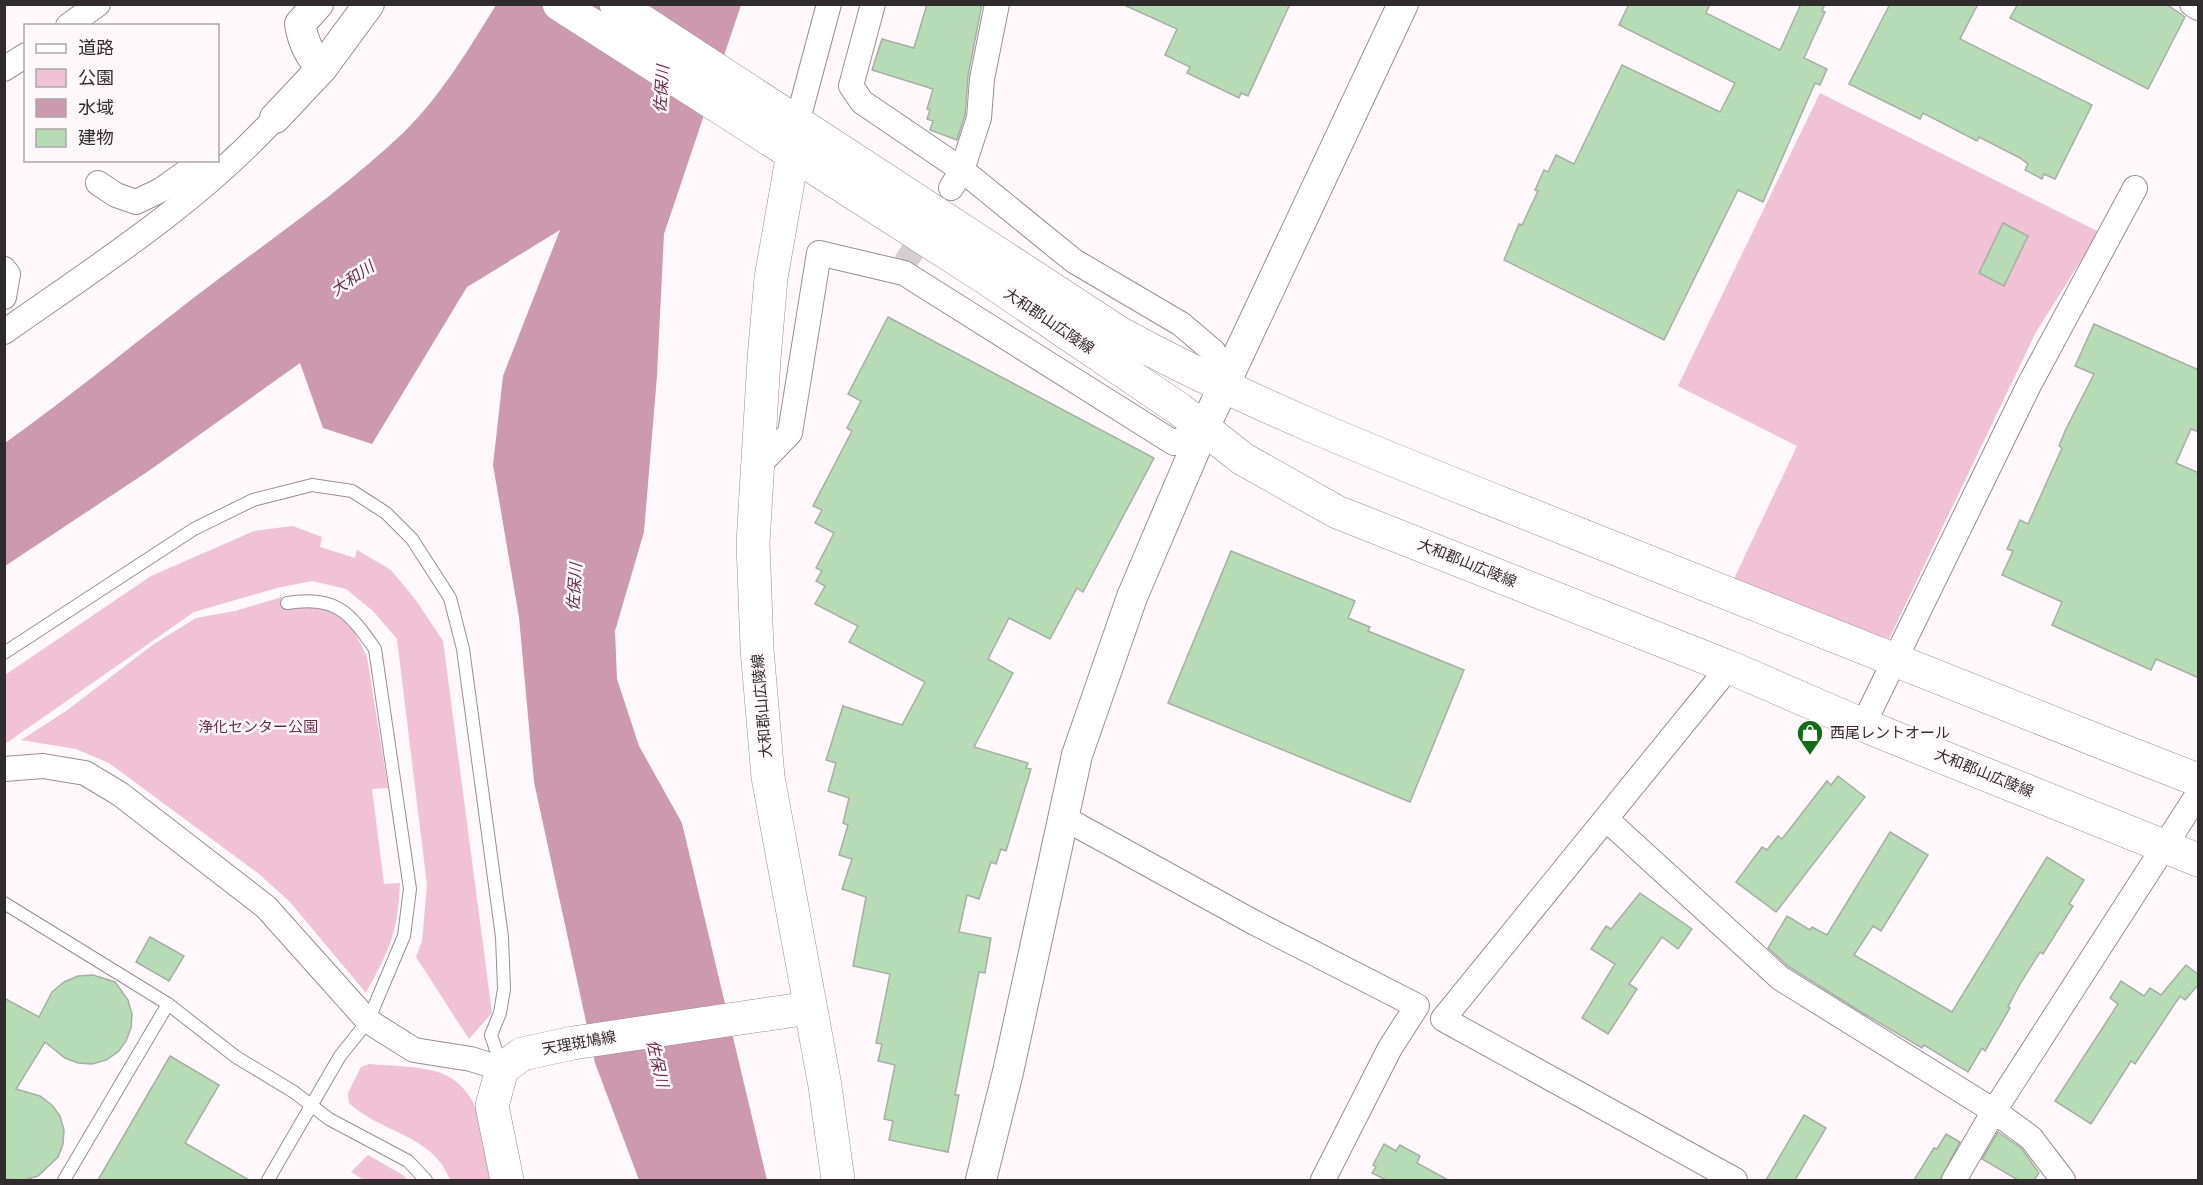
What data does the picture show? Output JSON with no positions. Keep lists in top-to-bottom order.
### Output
{
  "streets": {
    "main road": ["大和郡山広陵線", "天理斑鳩線"]
  },
  "crossings": [
    ["大和郡山広陵線", "天理斑鳩線"]
  ],
  "water": ["佐保川", "大和川"],
  "parks": ["浄化センター公園"],
  "places": {
    "shop": ["西尾レントオール"]
  },
  "legend": [
    "道路",
    "公園",
    "水域",
    "建物"
  ]
}
